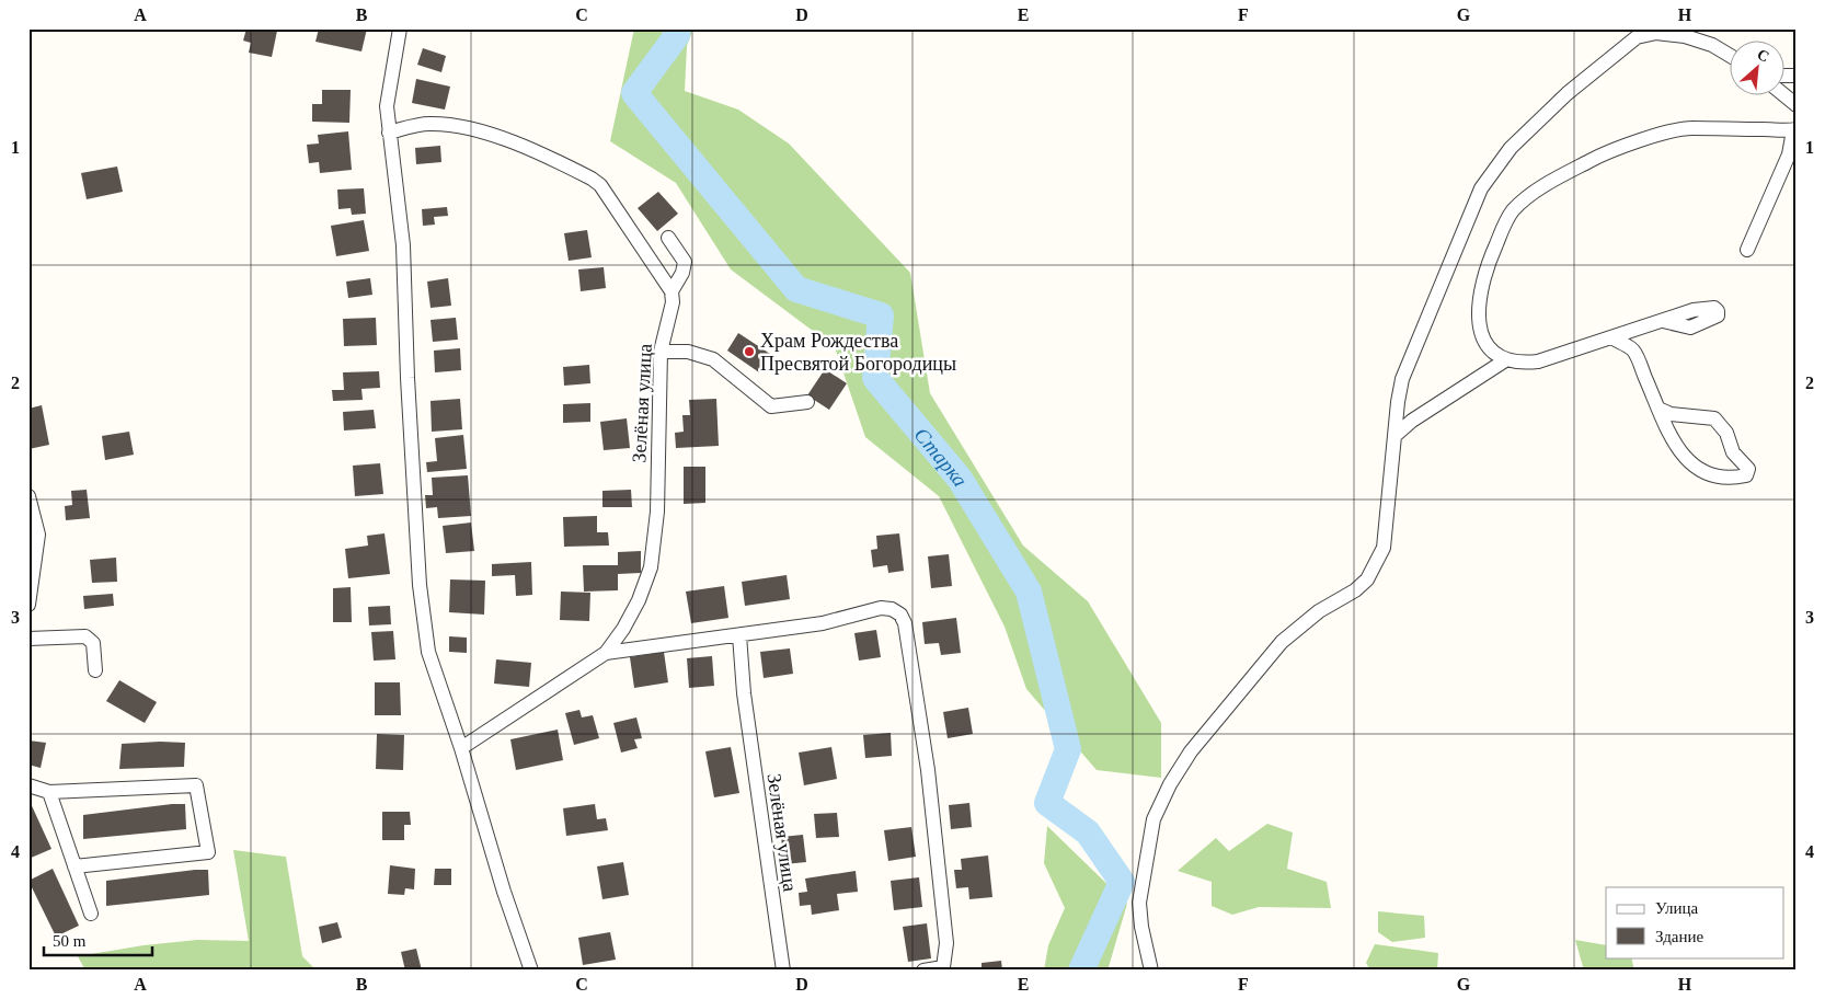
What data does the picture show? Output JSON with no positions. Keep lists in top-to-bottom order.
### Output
{
  "streets": {
    "street": ["Зелёная улица"]
  },
  "water": ["Старка"],
  "places": ["Храм Рождества Пресвятой Богородицы"],
  "legend": ["Улица", "Здание"],
  "scale_bar": "50 m",
  "north": "top right",
  "grid": {
    "columns": [
      "A",
      "B",
      "C",
      "D",
      "E",
      "F",
      "G",
      "H"
    ],
    "rows": [
      "1",
      "2",
      "3",
      "4"
    ]
  }
}
